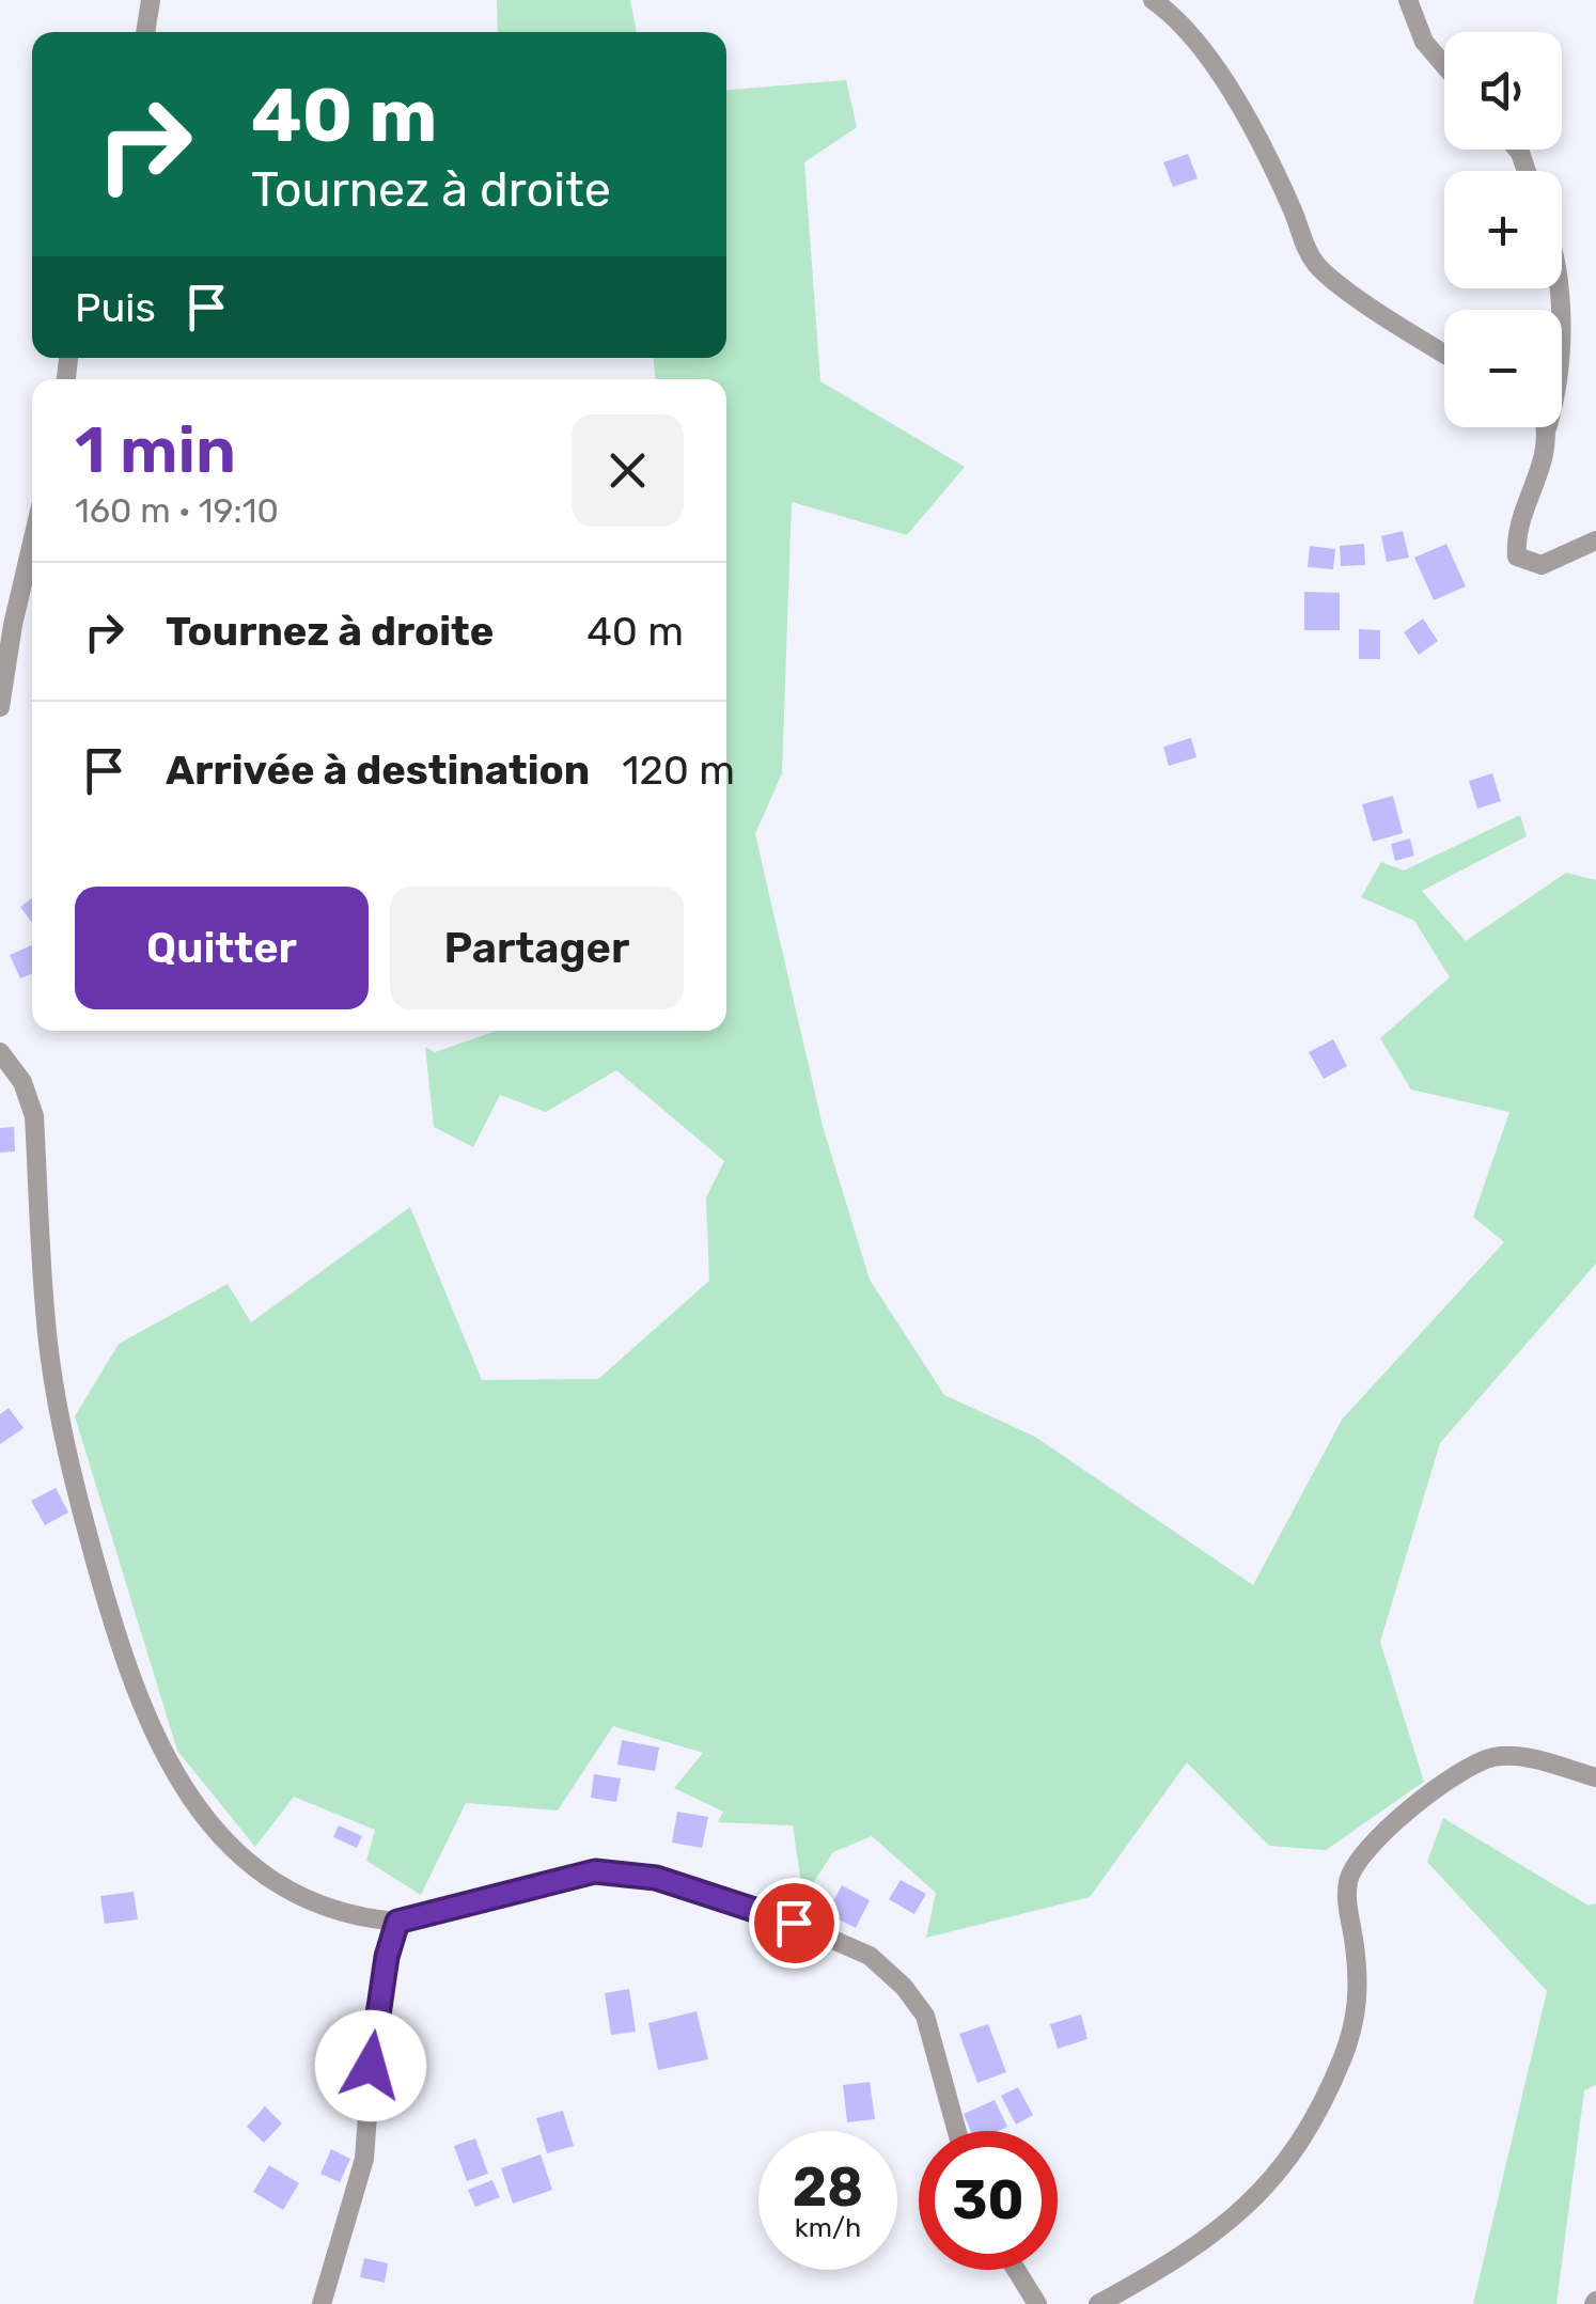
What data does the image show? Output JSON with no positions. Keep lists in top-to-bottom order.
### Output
{
  "page": {
    "map_buttons": ["+", "−"],
    "turn": ["40 m", "Tournez à droite"],
    "then": "Puis",
    "heading": ["1 min", "160 m · 19:10"],
    "list": [
      {
        "name": "Tournez à droite",
        "value": "40 m"
      },
      {
        "name": "Arrivée à destination",
        "value": "120 m"
      }
    ],
    "buttons": ["Quitter", "Partager"],
    "speed": "28 km/h",
    "limit": "30"
  }
}
